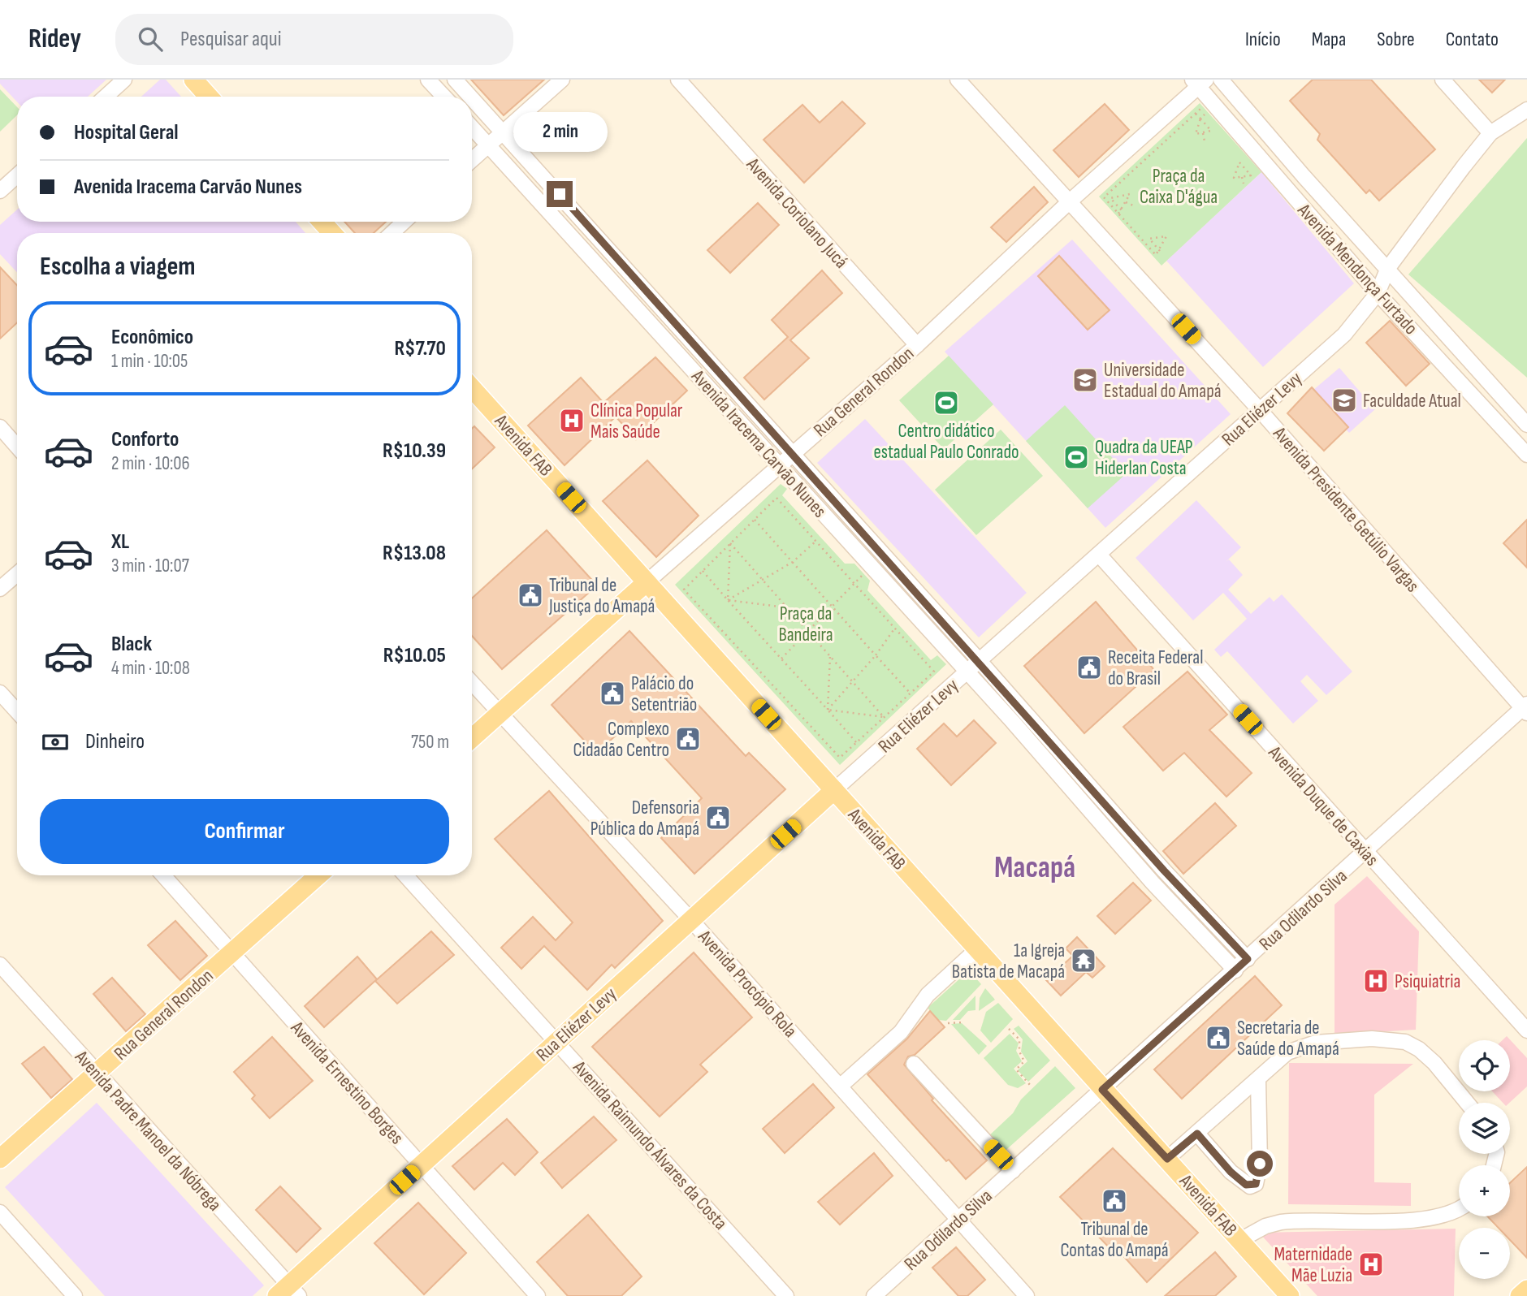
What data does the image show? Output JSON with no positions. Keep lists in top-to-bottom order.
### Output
{
  "streets": {
    "main road": ["Rua General Rondon", "Rua Eliézer Levy", "Avenida FAB"],
    "street": [
      "Avenida Coriolano Jucá",
      "Avenida Mendonça Furtado",
      "Avenida Iracema Carvão Nunes",
      "Avenida Presidente Getúlio Vargas",
      "Avenida Duque de Caxias",
      "Rua Odilardo Silva",
      "Avenida Procópio Rola",
      "Avenida Ernestino Borges",
      "Avenida Padre Manoel da Nóbrega",
      "Avenida Raimundo Álvares da Costa"
    ]
  },
  "crossings": [
    ["Avenida Coriolano Jucá", "Rua General Rondon"],
    ["Avenida Mendonça Furtado", "Rua General Rondon"],
    ["Avenida Mendonça Furtado", "Rua Eliézer Levy"],
    ["Rua General Rondon", "Avenida Iracema Carvão Nunes"],
    ["Rua General Rondon", "Avenida FAB"],
    ["Rua General Rondon", "Avenida Presidente Getúlio Vargas"],
    ["Rua General Rondon", "Avenida Procópio Rola"],
    ["Rua General Rondon", "Avenida Ernestino Borges"],
    ["Rua General Rondon", "Avenida Padre Manoel da Nóbrega"],
    ["Rua Eliézer Levy", "Avenida Iracema Carvão Nunes"],
    ["Rua Eliézer Levy", "Avenida FAB"],
    ["Rua Eliézer Levy", "Avenida Presidente Getúlio Vargas"],
    ["Rua Eliézer Levy", "Avenida Duque de Caxias"],
    ["Rua Eliézer Levy", "Avenida Procópio Rola"],
    ["Rua Eliézer Levy", "Avenida Ernestino Borges"],
    ["Rua Eliézer Levy", "Avenida Padre Manoel da Nóbrega"],
    ["Rua Eliézer Levy", "Avenida Raimundo Álvares da Costa"],
    ["Avenida Iracema Carvão Nunes", "Rua Odilardo Silva"],
    ["Avenida FAB", "Rua Odilardo Silva"],
    ["Avenida Presidente Getúlio Vargas", "Rua Odilardo Silva"],
    ["Avenida Duque de Caxias", "Rua Odilardo Silva"],
    ["Rua Odilardo Silva", "Avenida Procópio Rola"]
  ],
  "districts": ["Macapá"],
  "parks": ["Praça da Caixa D'água", "Praça da Bandeira"],
  "places": {
    "school or university": ["Universidade Estadual do Amapá", "Faculdade Atual"],
    "sports": ["Centro didático estadual Paulo Conrado", "Quadra da UEAP Hiderlan Costa"],
    "hospital": ["Clínica Popular Mais Saúde", "Psiquiatria", "Maternidade Mãe Luzia"],
    "public building": [
      "Tribunal de Justiça do Amapá",
      "Receita Federal do Brasil",
      "Palácio do Setentrião",
      "Complexo Cidadão Centro",
      "Defensoria Pública do Amapá",
      "Secretaria de Saúde do Amapá",
      "Tribunal de Contas do Amapá"
    ],
    "temple": ["1a Igreja Batista de Macapá"]
  },
  "page": {
    "header": "Ridey",
    "search": "Pesquisar aqui",
    "nav": [
      "Início",
      "Mapa",
      "Sobre",
      "Contato"
    ],
    "banner": ["Hospital Geral", "Avenida Iracema Carvão Nunes"],
    "bubble": "2 min",
    "heading": "Escolha a viagem",
    "list": [
      {
        "name": "Econômico",
        "note": "1 min · 10:05",
        "value": "R$7.70"
      },
      {
        "name": "Conforto",
        "note": "2 min · 10:06",
        "value": "R$10.39"
      },
      {
        "name": "XL",
        "note": "3 min · 10:07",
        "value": "R$13.08"
      },
      {
        "name": "Black",
        "note": "4 min · 10:08",
        "value": "R$10.05"
      }
    ],
    "pay": ["Dinheiro", "750 m"],
    "buttons": "Confirmar",
    "map_buttons": ["+", "−"]
  }
}
